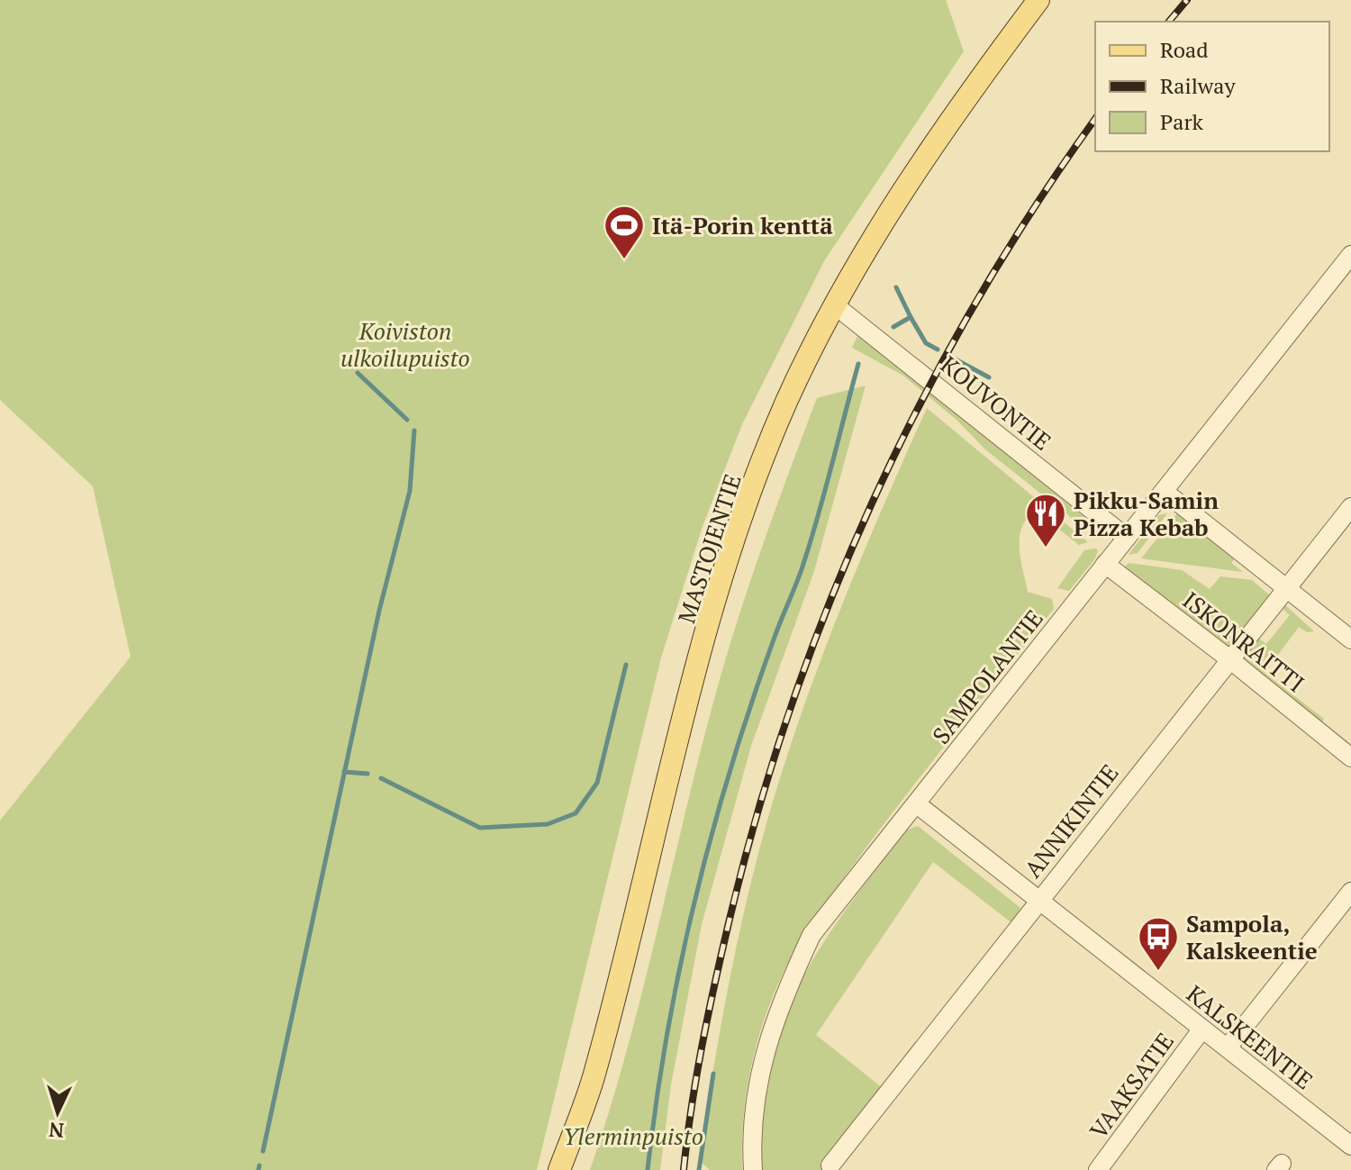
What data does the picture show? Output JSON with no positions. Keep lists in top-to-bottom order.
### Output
{
  "streets": {
    "main road": ["MASTOJENTIE"],
    "street": [
      "KOUVONTIE",
      "ISKONRAITTI",
      "SAMPOLANTIE",
      "ANNIKINTIE",
      "KALSKEENTIE",
      "VAAKSATIE"
    ]
  },
  "crossings": [
    ["KOUVONTIE", "MASTOJENTIE"],
    ["KOUVONTIE", "SAMPOLANTIE"],
    ["ISKONRAITTI", "SAMPOLANTIE"],
    ["ISKONRAITTI", "ANNIKINTIE"],
    ["SAMPOLANTIE", "KALSKEENTIE"],
    ["ANNIKINTIE", "KALSKEENTIE"],
    ["KALSKEENTIE", "VAAKSATIE"]
  ],
  "parks": ["Koiviston ulkoilupuisto", "Ylerminpuisto"],
  "places": {
    "sports": ["Itä-Porin kenttä"],
    "restaurant": ["Pikku-Samin Pizza Kebab"],
    "bus stop": ["Sampola, Kalskeentie"]
  },
  "legend": ["Road", "Railway", "Park"],
  "north": "bottom"
}
